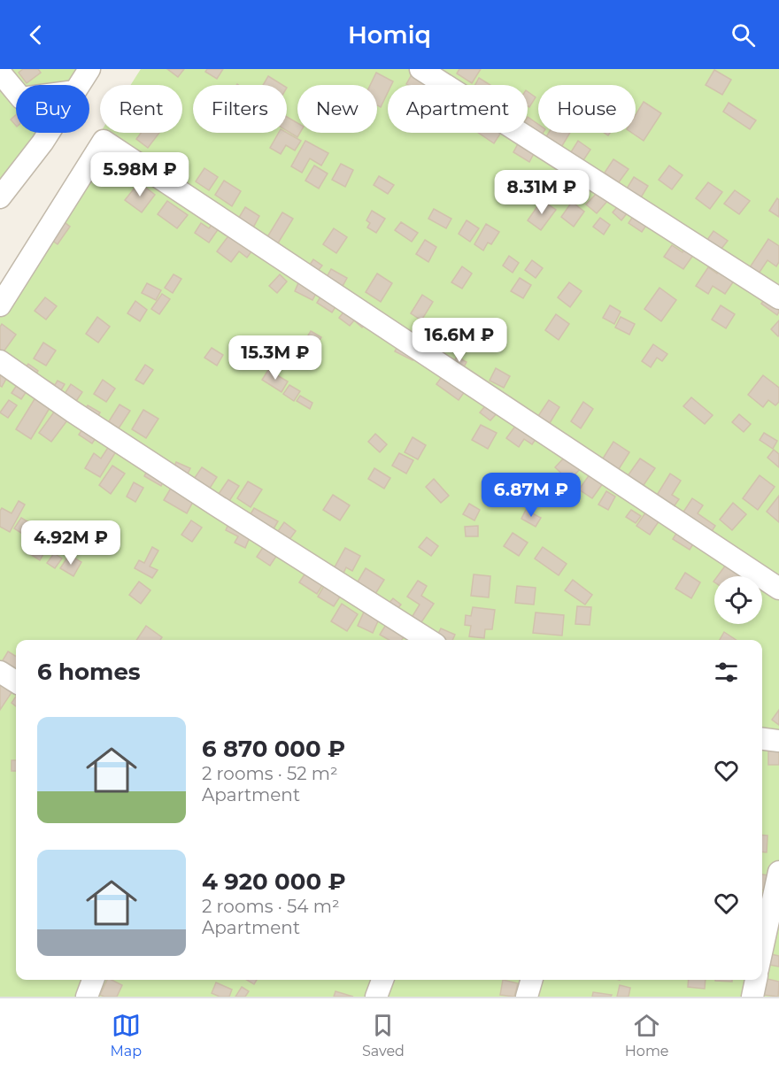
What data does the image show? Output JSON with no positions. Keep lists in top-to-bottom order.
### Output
{
  "page": {
    "header": "Homiq",
    "chip": [
      "Buy",
      "Rent",
      "Filters",
      "New",
      "Apartment",
      "House"
    ],
    "price": [
      "5.98M ₽",
      "8.31M ₽",
      "16.6M ₽",
      "15.3M ₽",
      "6.87M ₽",
      "4.92M ₽"
    ],
    "heading": "6 homes",
    "list": [
      {
        "name": "6 870 000 ₽",
        "note": "2 rooms · 52 m² · Apartment"
      },
      {
        "name": "4 920 000 ₽",
        "note": "2 rooms · 54 m² · Apartment"
      }
    ],
    "tabs": ["Map", "Saved", "Home"]
  }
}
